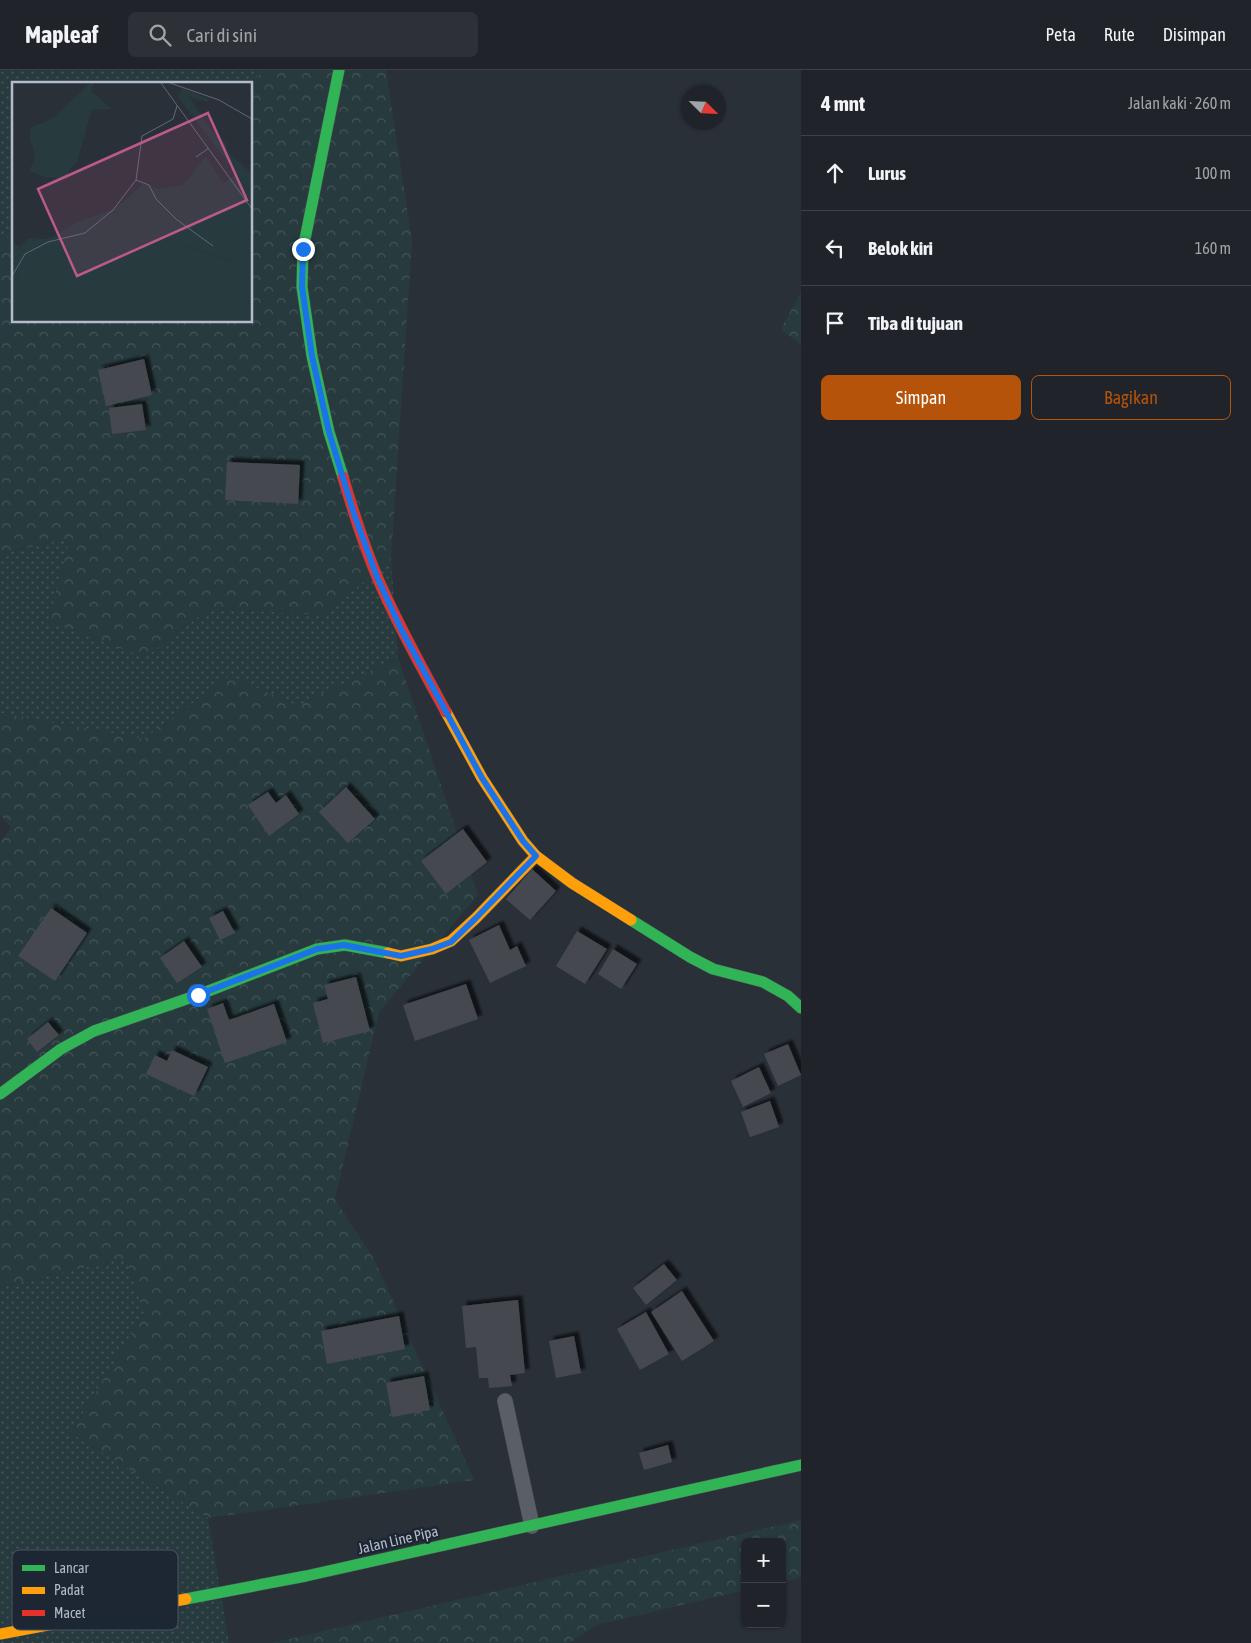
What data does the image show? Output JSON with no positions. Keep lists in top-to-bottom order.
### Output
{
  "streets": {
    "street": ["Jalan Line Pipa"]
  },
  "legend": ["Lancar", "Padat", "Macet"],
  "north": "bottom right",
  "page": {
    "header": "Mapleaf",
    "search": "Cari di sini",
    "nav": ["Peta", "Rute", "Disimpan"],
    "heading": ["4 mnt", "Jalan kaki · 260 m"],
    "list": [
      ["Lurus", "100 m"],
      ["Belok kiri", "160 m"],
      "Tiba di tujuan"
    ],
    "buttons": ["Simpan", "Bagikan"],
    "map_buttons": ["+", "−"]
  }
}
